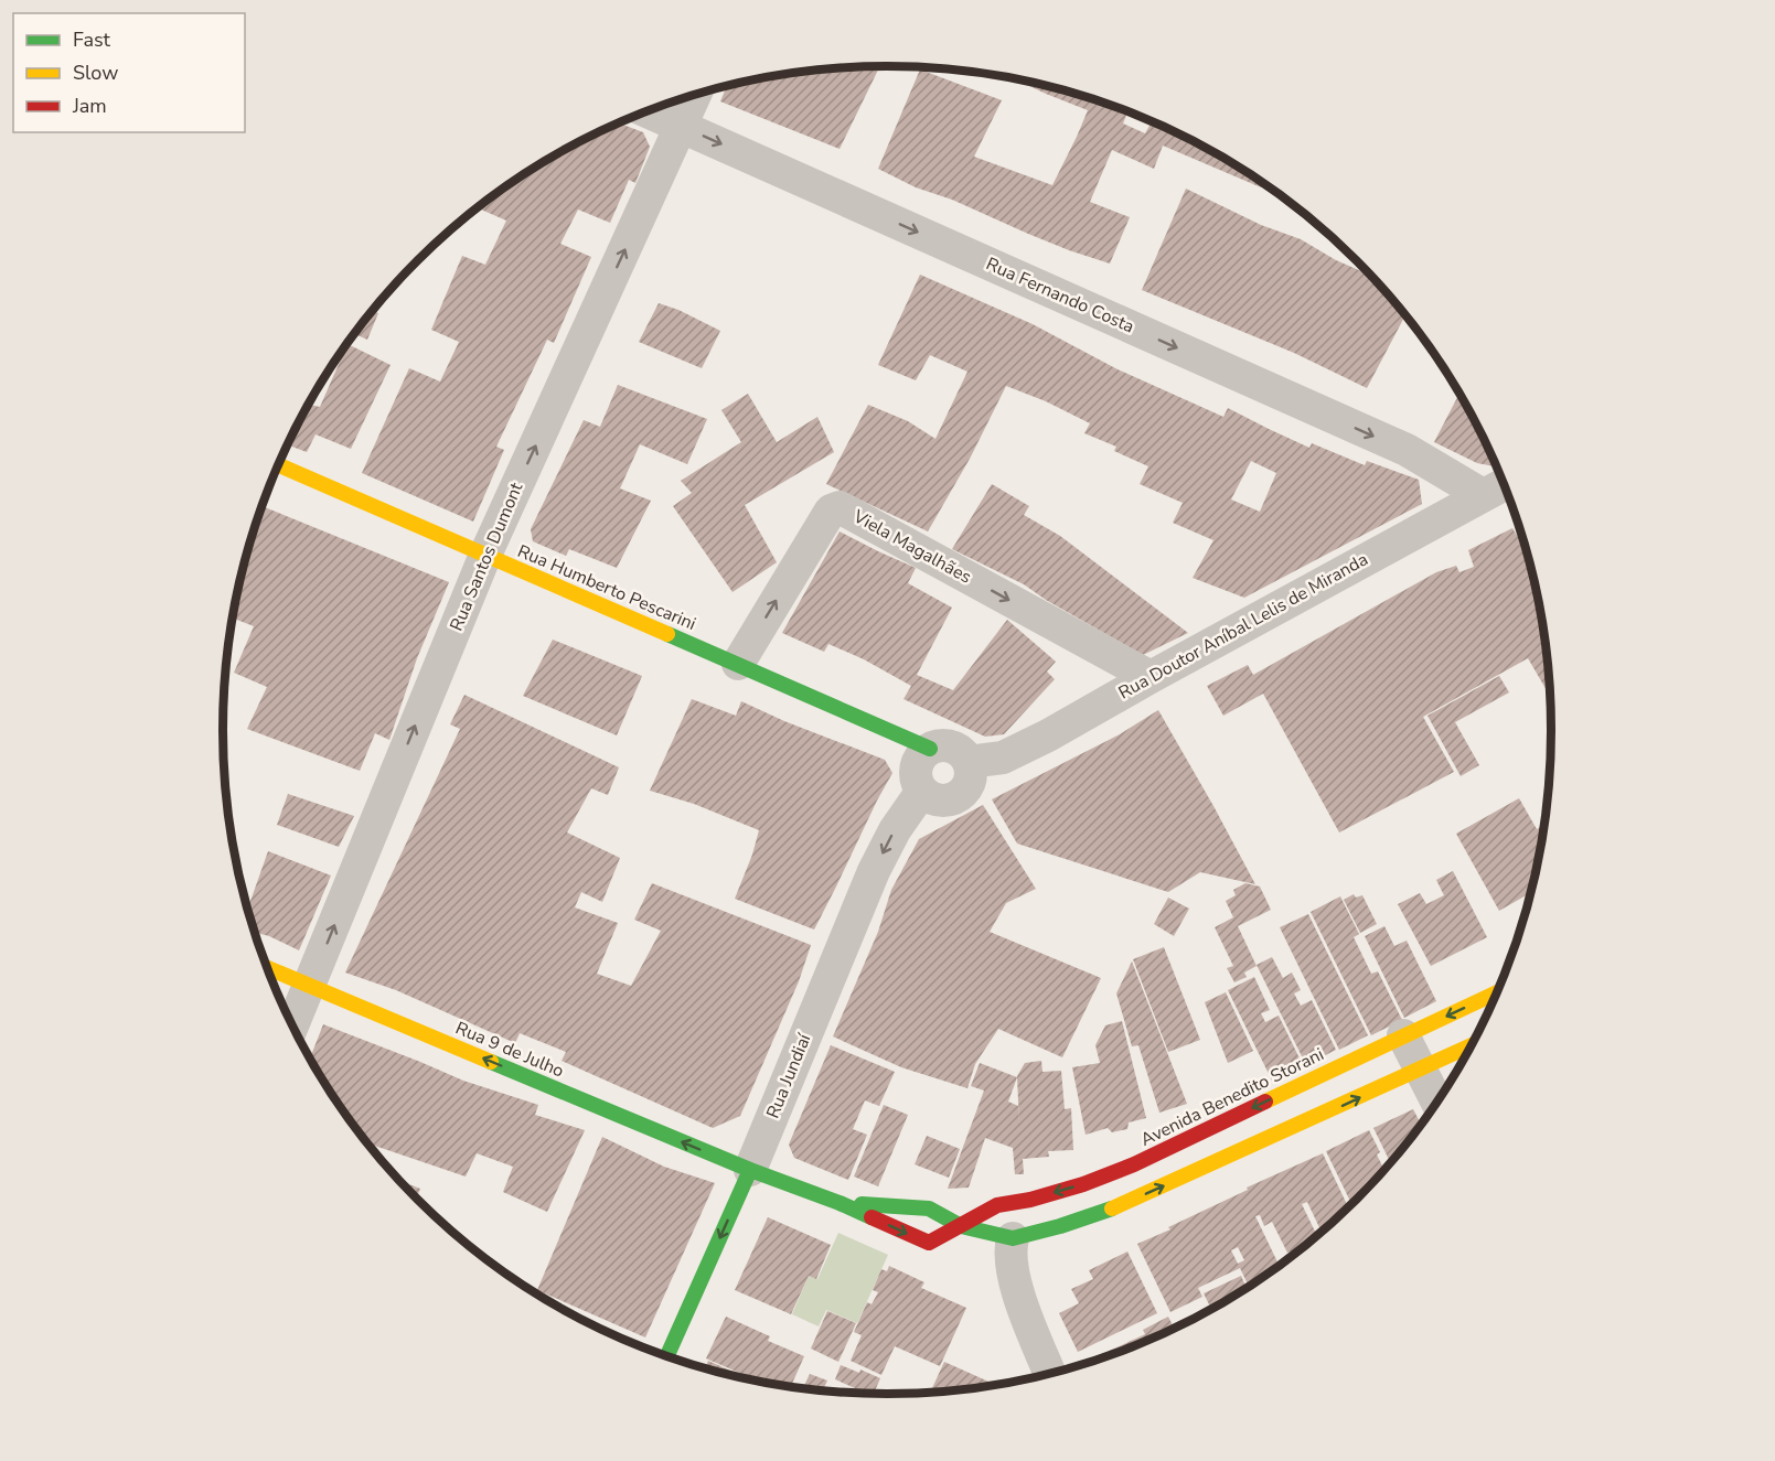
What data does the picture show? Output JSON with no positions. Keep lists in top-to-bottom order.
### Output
{
  "streets": {
    "main road": [
      "Rua Humberto Pescarini",
      "Rua 9 de Julho",
      "Rua Jundiaí",
      "Avenida Benedito Storani"
    ],
    "street": [
      "Rua Fernando Costa",
      "Viela Magalhães",
      "Rua Santos Dumont",
      "Rua Doutor Aníbal Lelis de Miranda"
    ]
  },
  "crossings": [
    ["Rua Fernando Costa", "Rua Santos Dumont"],
    ["Rua Fernando Costa", "Rua Doutor Aníbal Lelis de Miranda"],
    ["Viela Magalhães", "Rua Humberto Pescarini"],
    ["Viela Magalhães", "Rua Doutor Aníbal Lelis de Miranda"],
    ["Rua Santos Dumont", "Rua Humberto Pescarini"],
    ["Rua Santos Dumont", "Rua 9 de Julho"],
    ["Rua Humberto Pescarini", "Rua Doutor Aníbal Lelis de Miranda"],
    ["Rua Humberto Pescarini", "Rua Jundiaí"],
    ["Rua Doutor Aníbal Lelis de Miranda", "Rua Jundiaí"],
    ["Rua 9 de Julho", "Rua Jundiaí"],
    ["Rua 9 de Julho", "Avenida Benedito Storani"],
    ["Rua Jundiaí", "Avenida Benedito Storani"]
  ],
  "one_way": [
    "Rua Fernando Costa",
    "Rua Santos Dumont",
    "Rua 9 de Julho",
    "Rua Jundiaí"
  ],
  "legend": ["Fast", "Slow", "Jam"]
}
